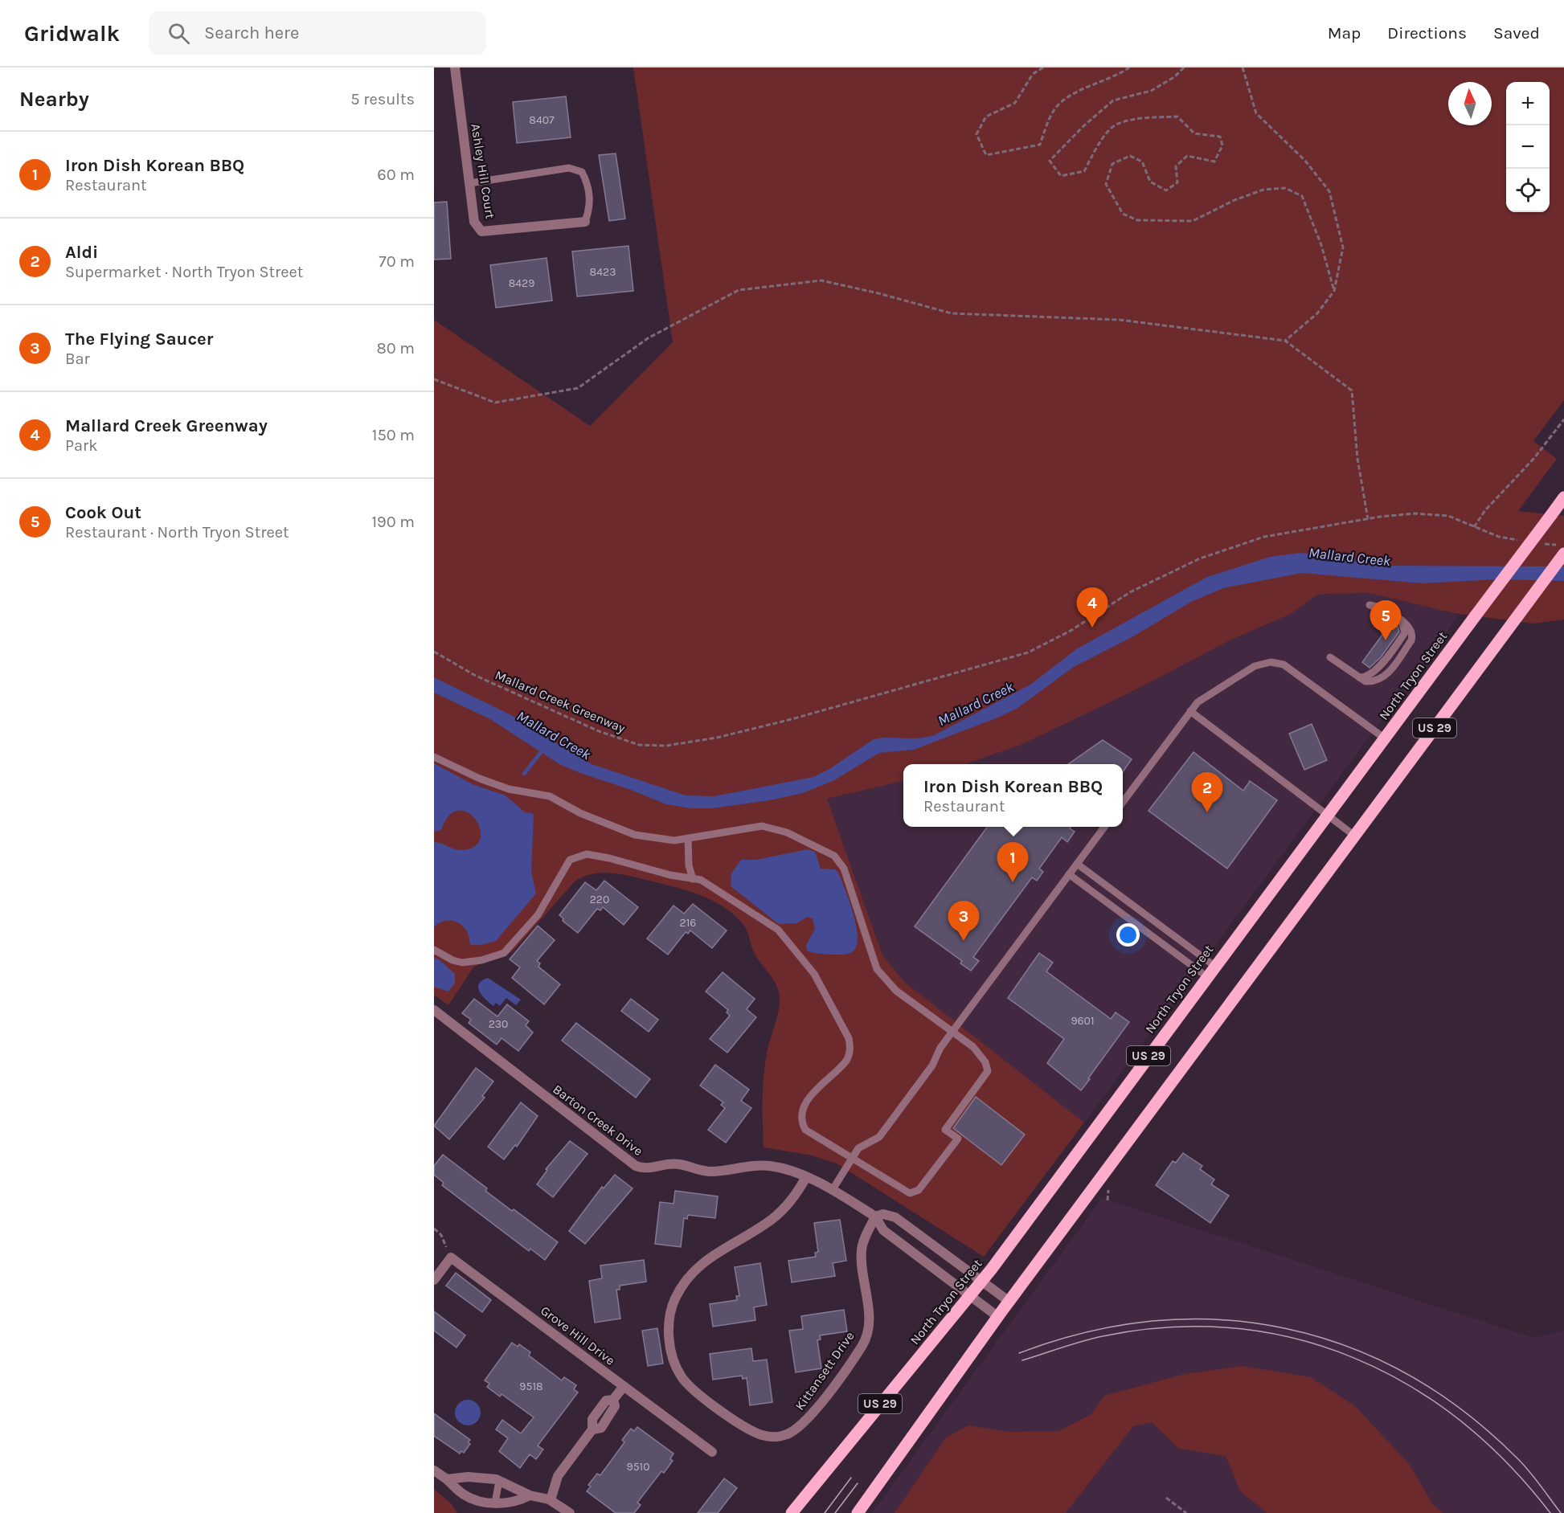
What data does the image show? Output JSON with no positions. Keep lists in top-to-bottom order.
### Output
{
  "streets": {
    "main road": ["North Tryon Street", "US 29"],
    "street": [
      "Ashley Hill Court",
      "Barton Creek Drive",
      "Grove Hill Drive",
      "Kittansett Drive"
    ],
    "path": ["Mallard Creek Greenway"]
  },
  "crossings": [
    ["North Tryon Street", "Barton Creek Drive"],
    ["US 29", "Barton Creek Drive"],
    ["Barton Creek Drive", "Kittansett Drive"]
  ],
  "water": ["Mallard Creek"],
  "house_numbers": [
    "8407",
    "8423",
    "8429",
    "220",
    "216",
    "9601",
    "230",
    "9518",
    "9510"
  ],
  "north": "top",
  "page": {
    "header": "Gridwalk",
    "search": "Search here",
    "nav": ["Map", "Directions", "Saved"],
    "heading": ["Nearby", "5 results"],
    "map_buttons": ["+", "−"],
    "list": [
      {
        "mark": "1",
        "name": "Iron Dish Korean BBQ",
        "note": "Restaurant",
        "value": "60 m"
      },
      {
        "mark": "2",
        "name": "Aldi",
        "note": "Supermarket · North Tryon Street",
        "value": "70 m"
      },
      {
        "mark": "3",
        "name": "The Flying Saucer",
        "note": "Bar",
        "value": "80 m"
      },
      {
        "mark": "4",
        "name": "Mallard Creek Greenway",
        "note": "Park",
        "value": "150 m"
      },
      {
        "mark": "5",
        "name": "Cook Out",
        "note": "Restaurant · North Tryon Street",
        "value": "190 m"
      }
    ],
    "pins": [
      "4",
      "5",
      "2",
      "1",
      "3"
    ],
    "popup": ["Iron Dish Korean BBQ", "Restaurant"]
  }
}
